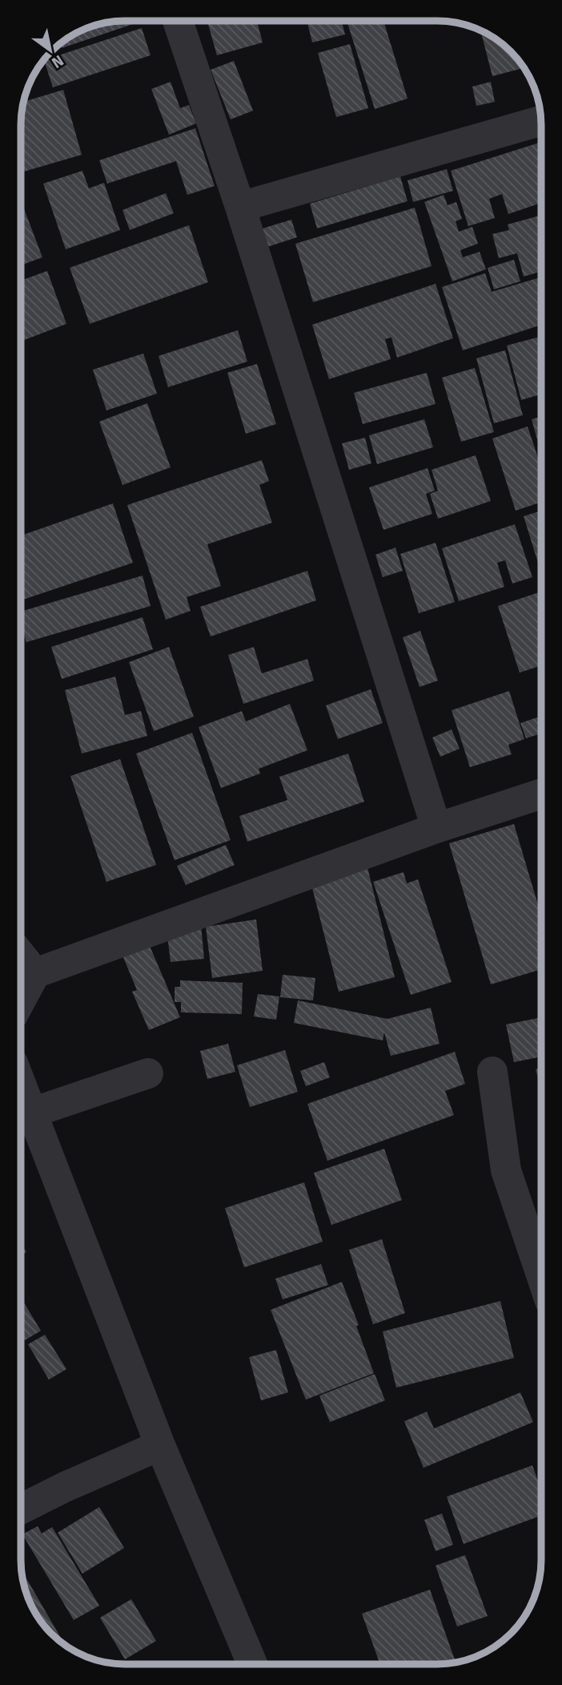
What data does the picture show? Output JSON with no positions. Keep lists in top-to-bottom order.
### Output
{
  "north": "bottom right"
}
